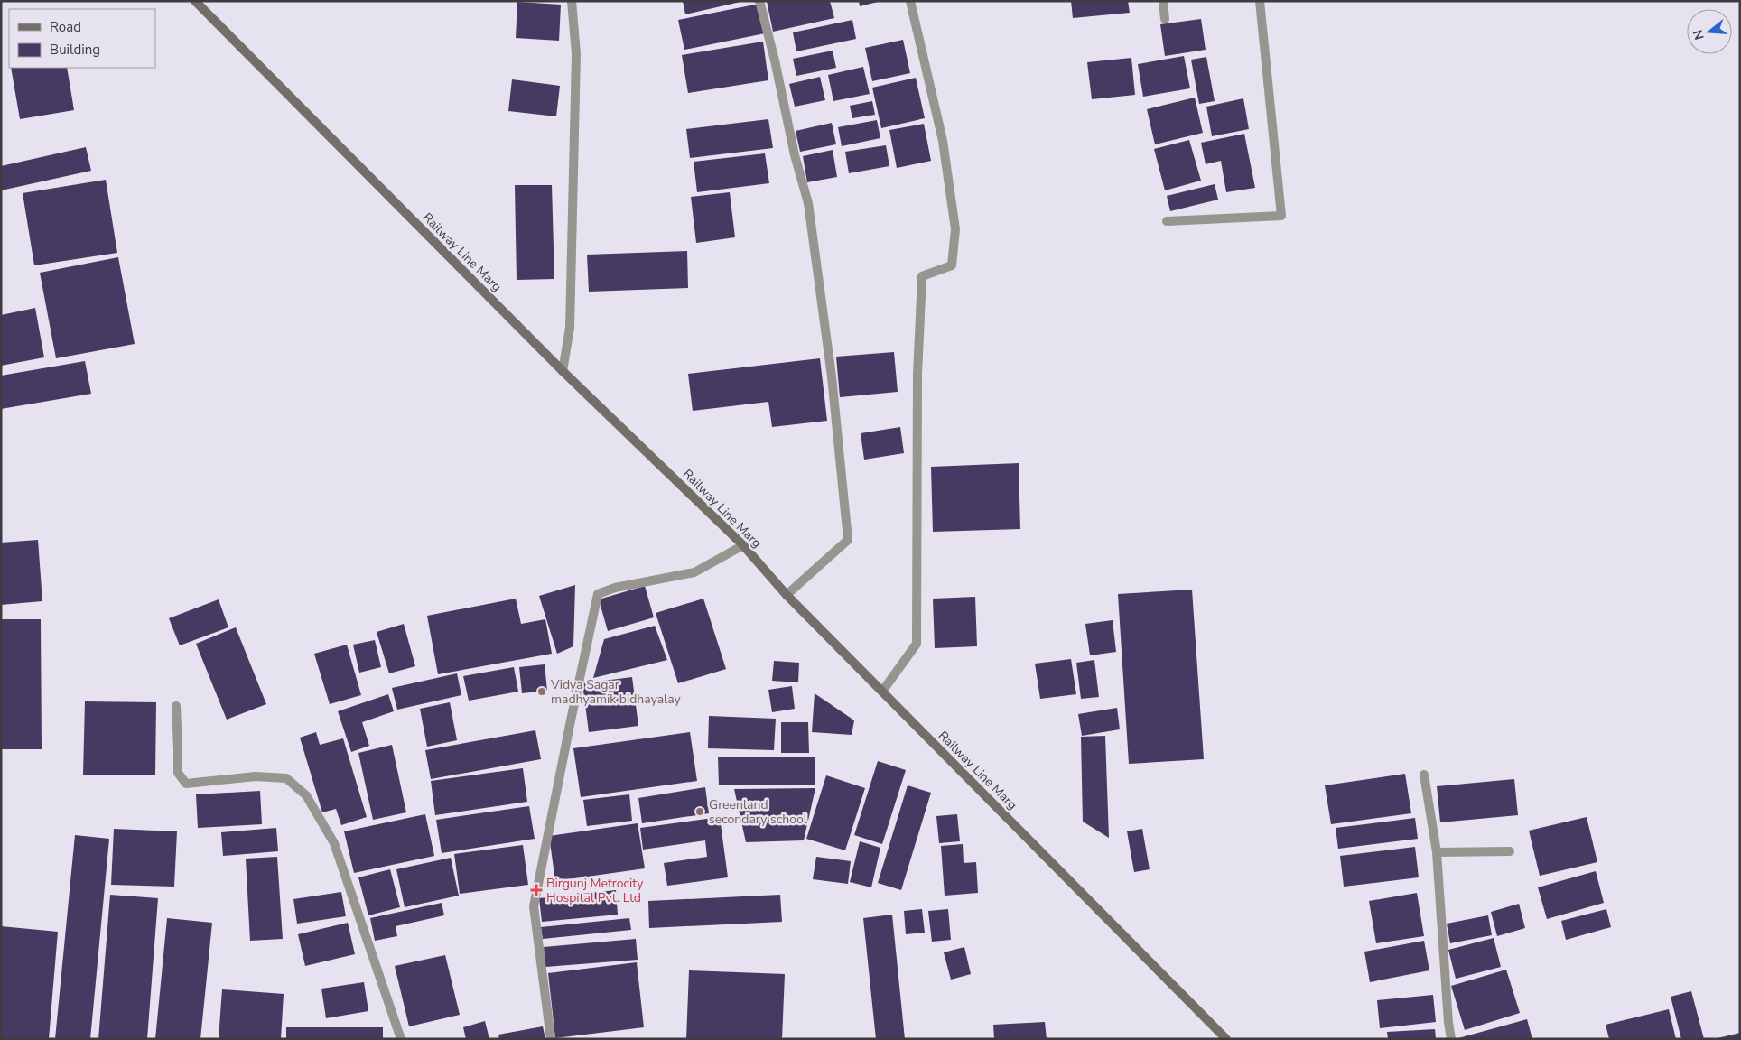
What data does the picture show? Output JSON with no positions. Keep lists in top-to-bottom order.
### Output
{
  "streets": {
    "main road": ["Railway Line Marg"]
  },
  "places": {
    "other": ["Vidya Sagar madhyamik bidhayalay", "Greenland secondary school"],
    "health": ["Birgunj Metrocity Hospital Pvt. Ltd"]
  },
  "legend": ["Road", "Building"],
  "north": "left"
}
